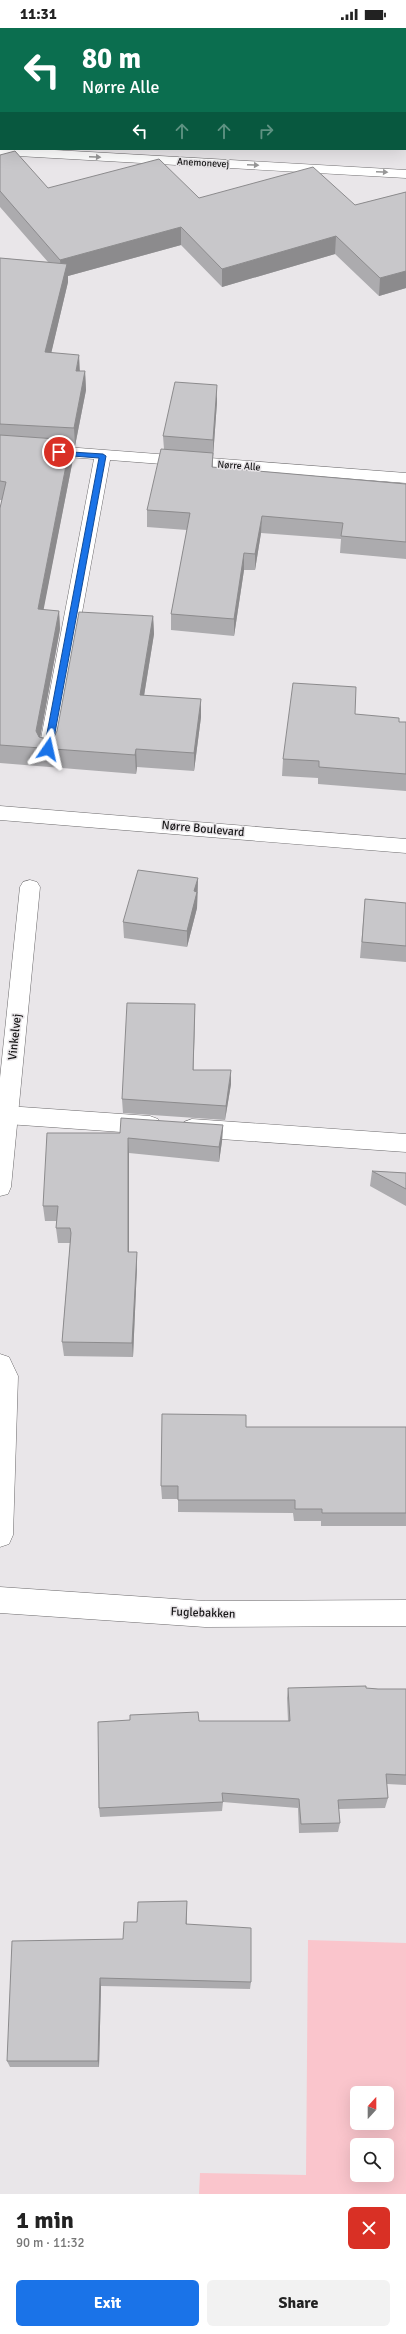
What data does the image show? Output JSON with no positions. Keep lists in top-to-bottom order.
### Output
{
  "streets": {
    "street": [
      "Anemonevej",
      "Nørre Alle",
      "Nørre Boulevard",
      "Vinkelvej",
      "Fuglebakken"
    ]
  },
  "one_way": ["Anemonevej"],
  "north": "top",
  "page": {
    "status": "11:31",
    "turn": ["80 m", "Nørre Alle"],
    "heading": ["1 min", "90 m · 11:32"],
    "buttons": ["Exit", "Share"]
  }
}
